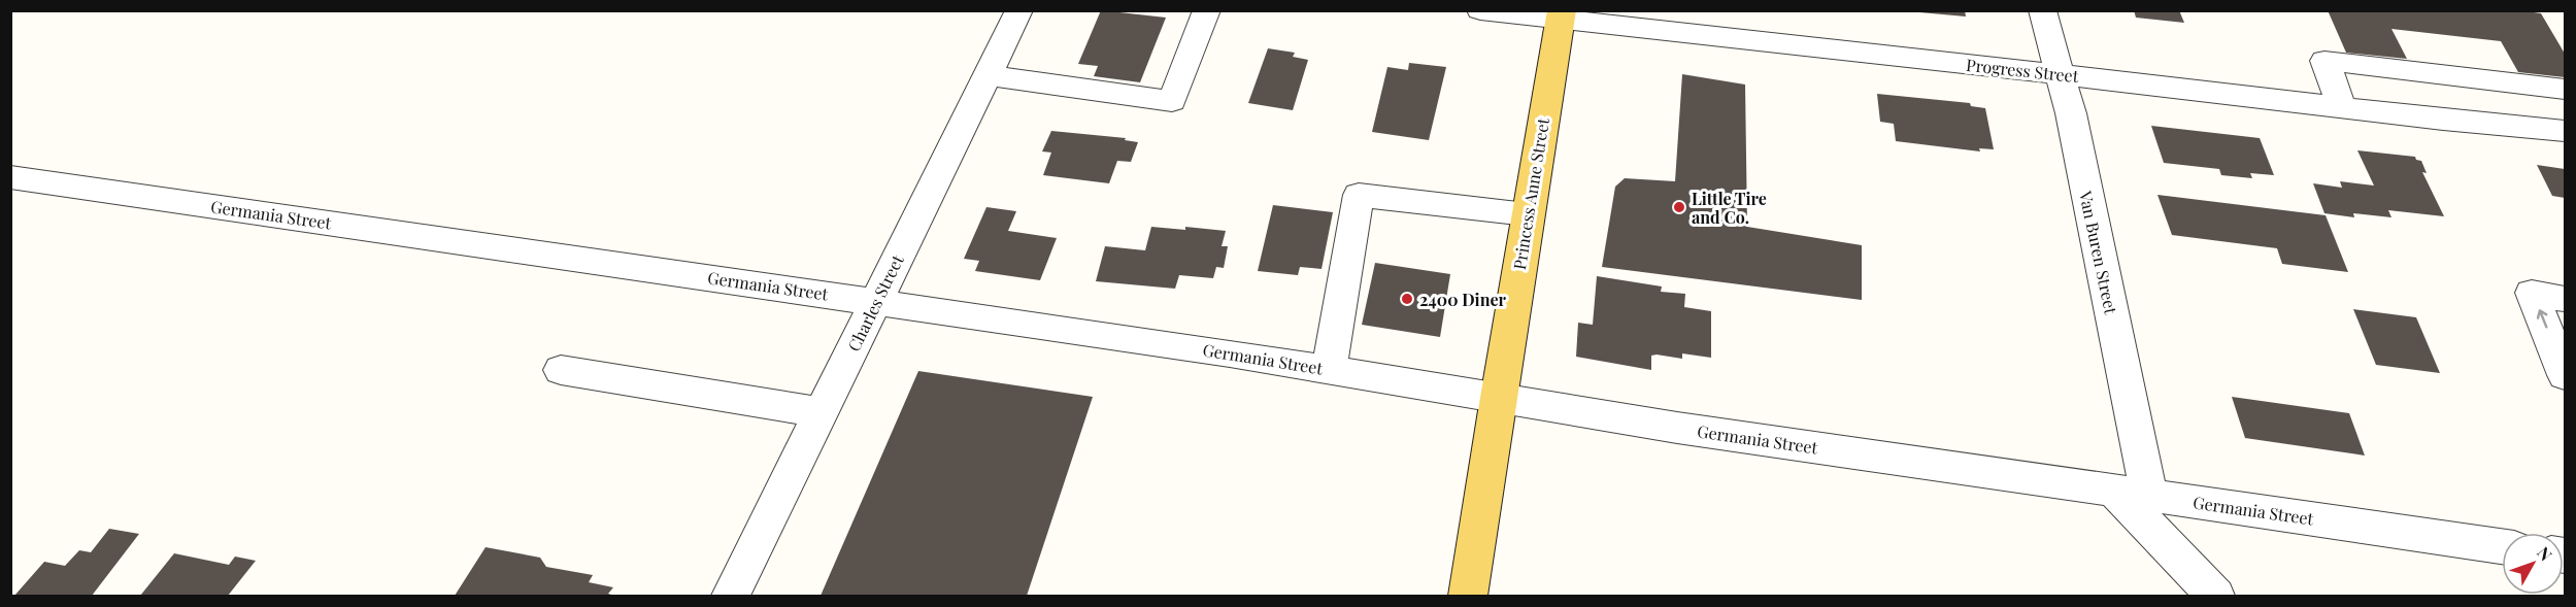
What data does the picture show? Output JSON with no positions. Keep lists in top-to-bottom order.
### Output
{
  "streets": {
    "main road": ["Princess Anne Street"],
    "street": [
      "Progress Street",
      "Germania Street",
      "Van Buren Street",
      "Charles Street"
    ]
  },
  "crossings": [
    ["Progress Street", "Princess Anne Street"],
    ["Progress Street", "Van Buren Street"],
    ["Princess Anne Street", "Germania Street"],
    ["Germania Street", "Van Buren Street"],
    ["Germania Street", "Charles Street"]
  ],
  "places": ["Little Tire and Co.", "2400 Diner"],
  "north": "top right"
}
